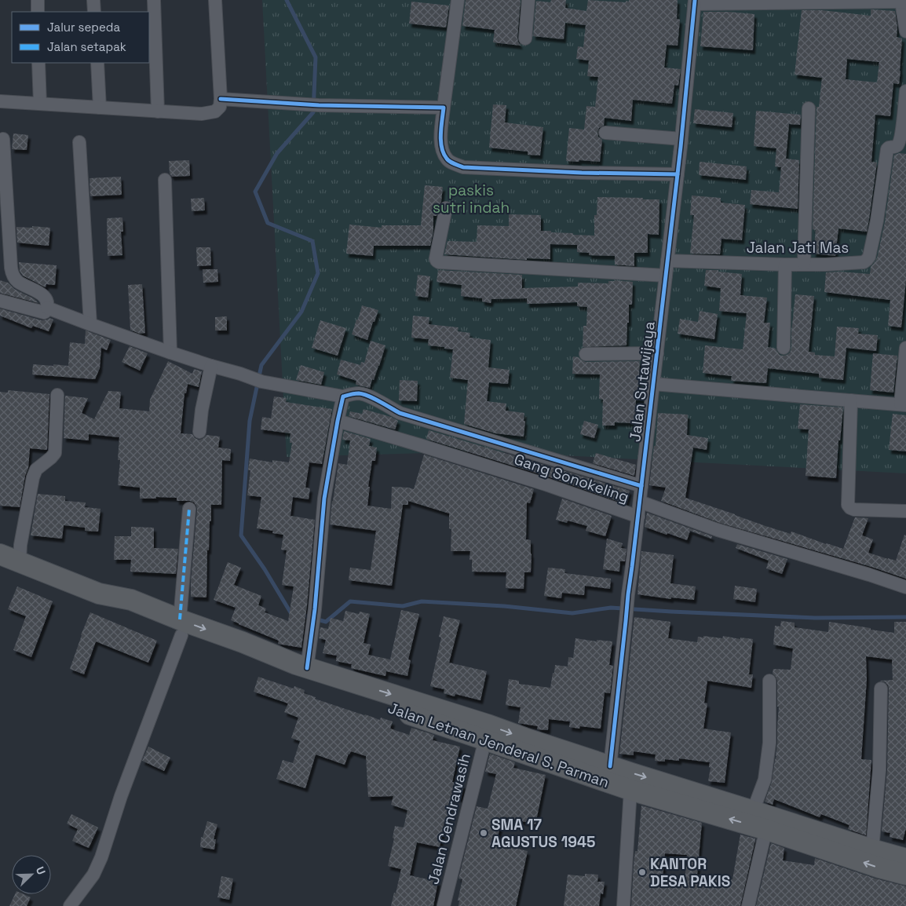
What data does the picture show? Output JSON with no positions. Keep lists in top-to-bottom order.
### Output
{
  "streets": {
    "highway": ["Jalan Letnan Jenderal S. Parman"],
    "street": [
      "Jalan Jati Mas",
      "Jalan Sutawijaya",
      "Gang Sonokeling",
      "Jalan Cendrawasih"
    ]
  },
  "crossings": [
    ["Jalan Jati Mas", "Jalan Sutawijaya"],
    ["Jalan Sutawijaya", "Gang Sonokeling"],
    ["Jalan Sutawijaya", "Jalan Letnan Jenderal S. Parman"],
    ["Jalan Letnan Jenderal S. Parman", "Jalan Cendrawasih"]
  ],
  "parks": ["paskis sutri indah"],
  "places": ["SMA 17 AGUSTUS 1945", "KANTOR DESA PAKIS"],
  "legend": ["Jalur sepeda", "Jalan setapak"],
  "north": "top right"
}
